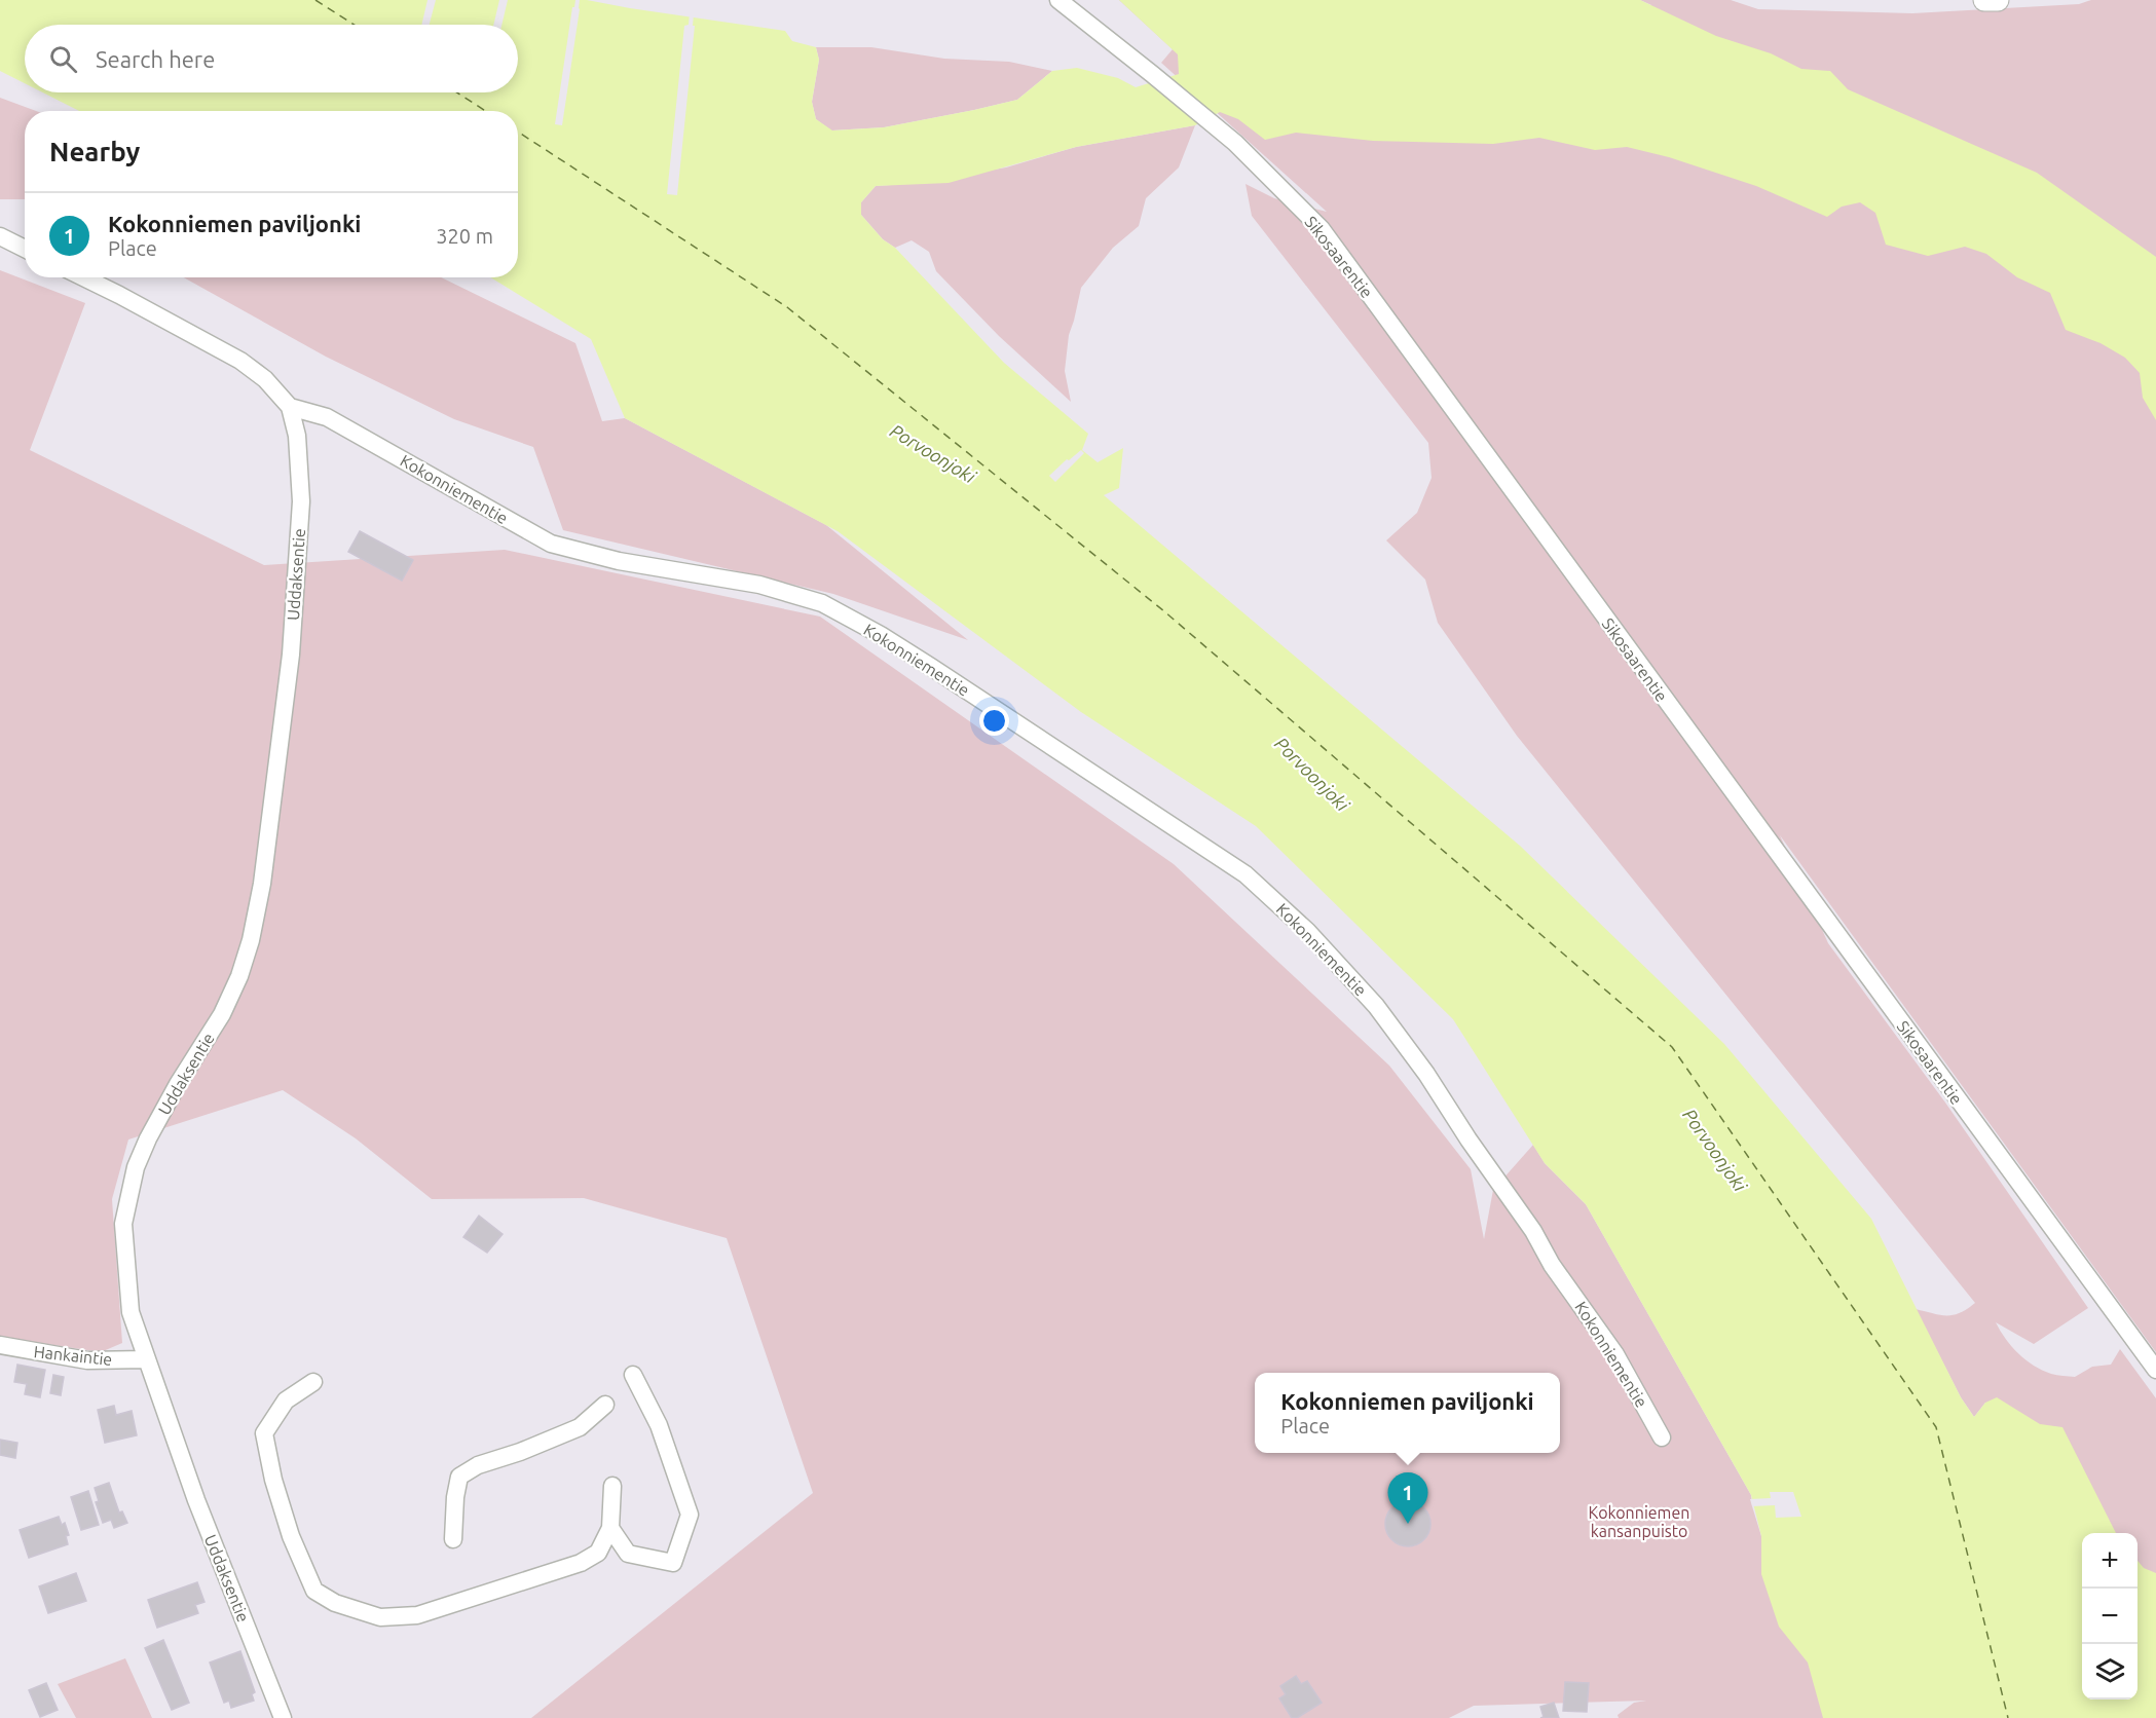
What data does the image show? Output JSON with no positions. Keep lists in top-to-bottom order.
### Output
{
  "streets": {
    "street": [
      "Sikosaarentie",
      "Kokonniementie",
      "Uddaksentie",
      "Hankaintie"
    ]
  },
  "crossings": [
    ["Kokonniementie", "Uddaksentie"],
    ["Uddaksentie", "Hankaintie"]
  ],
  "water": ["Porvoonjoki"],
  "parks": ["Kokonniemen kansanpuisto"],
  "page": {
    "search": "Search here",
    "heading": "Nearby",
    "list": [
      {
        "mark": "1",
        "name": "Kokonniemen paviljonki",
        "note": "Place",
        "value": "320 m"
      }
    ],
    "popup": ["Kokonniemen paviljonki", "Place"],
    "pins": "1",
    "map_buttons": ["+", "−"]
  }
}
